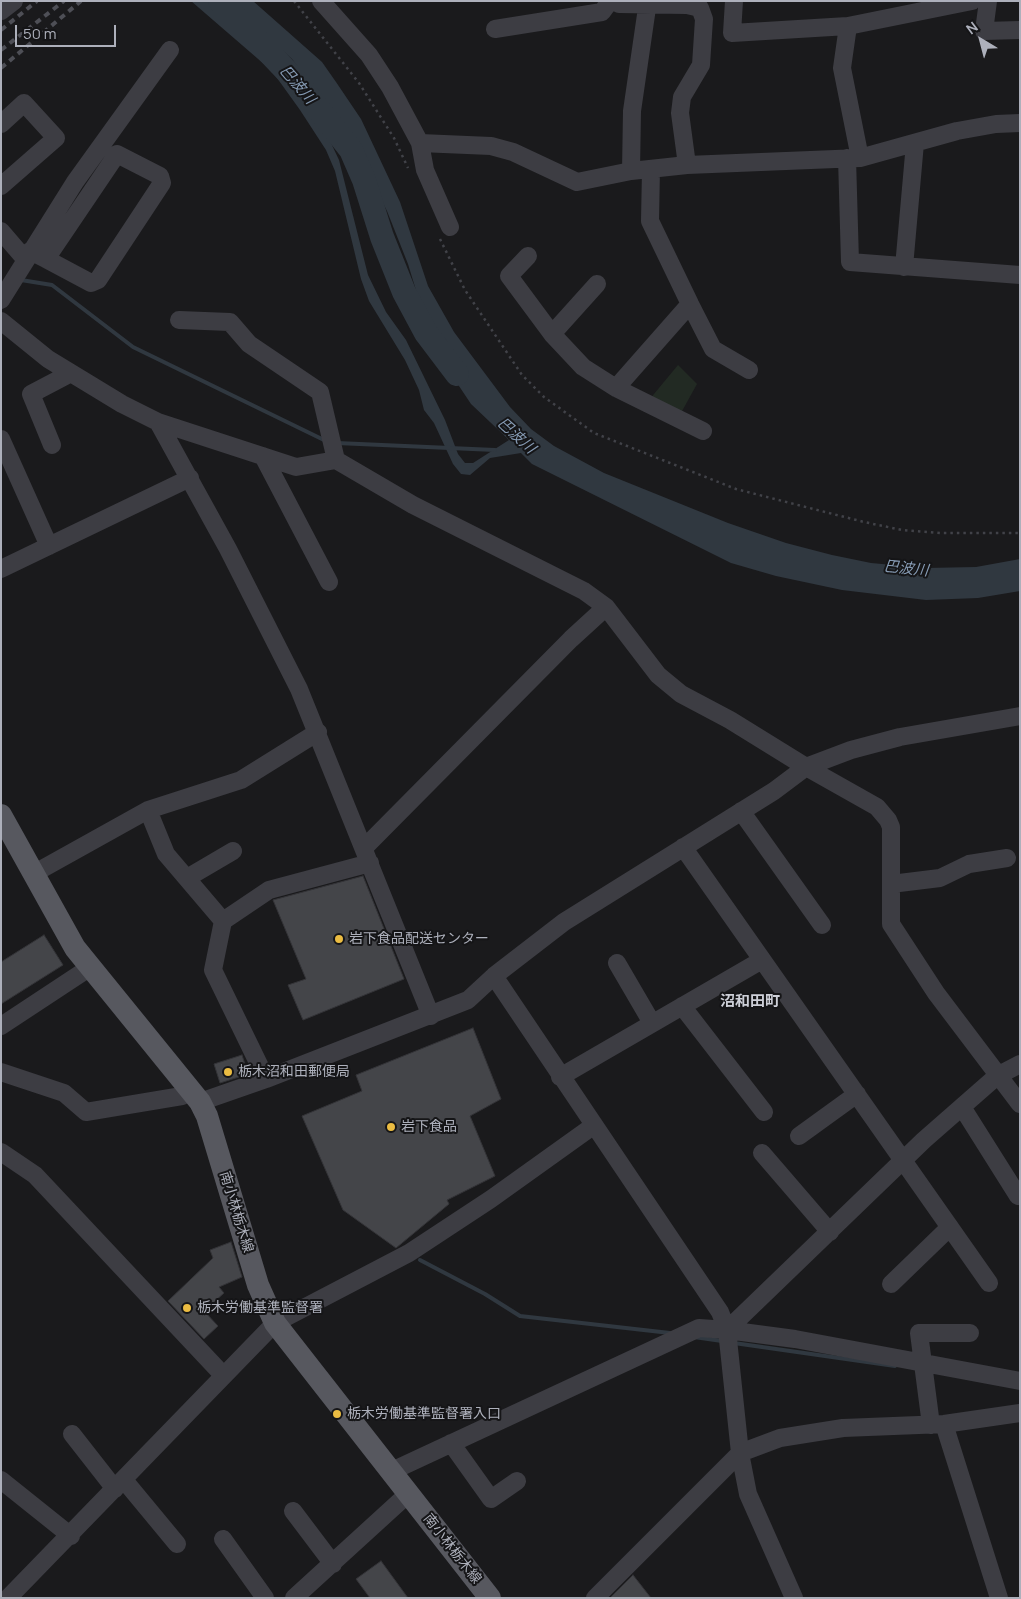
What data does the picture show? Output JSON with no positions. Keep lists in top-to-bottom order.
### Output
{
  "streets": {
    "main road": ["南小林栃木線"]
  },
  "districts": ["沼和田町"],
  "water": ["巴波川"],
  "places": [
    "岩下食品配送センター",
    "栃木沼和田郵便局",
    "岩下食品",
    "栃木労働基準監督署",
    "栃木労働基準監督署入口"
  ],
  "scale_bar": "50 m",
  "north": "top left"
}
